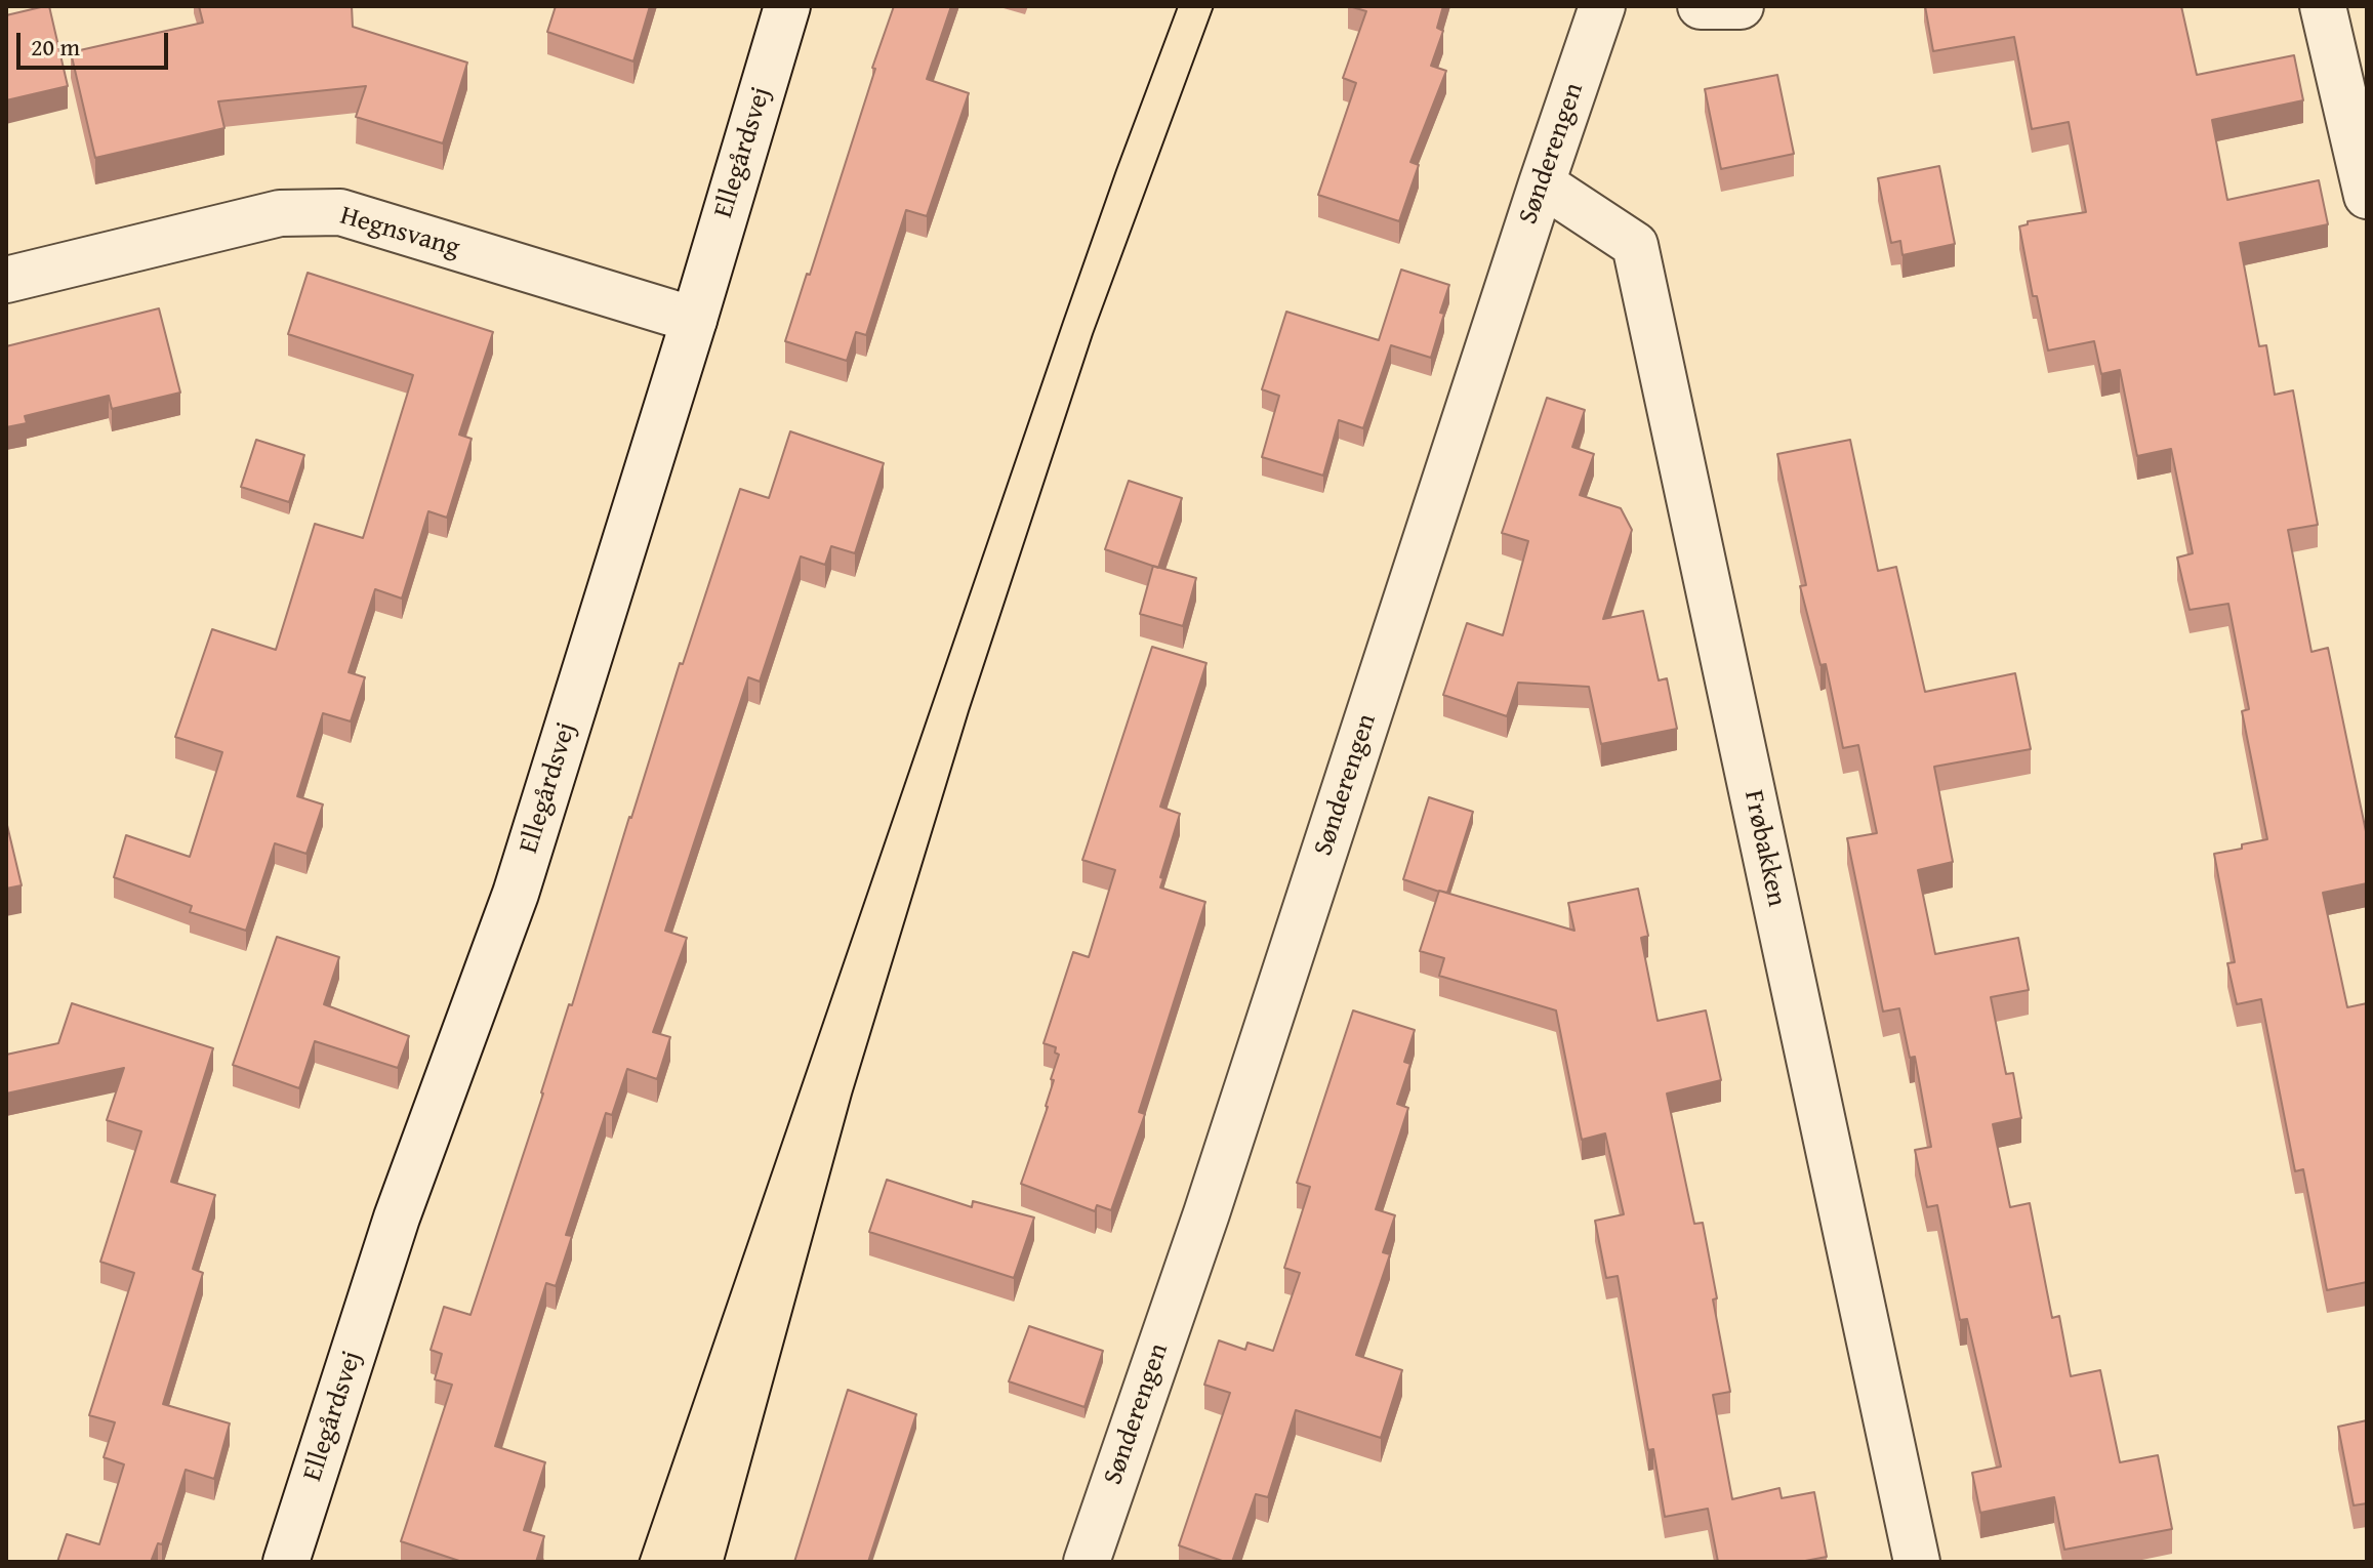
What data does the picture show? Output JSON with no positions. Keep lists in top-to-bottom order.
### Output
{
  "streets": {
    "street": [
      "Ellegårdsvej",
      "Sønderengen",
      "Hegnsvang",
      "Frøbakken"
    ]
  },
  "crossings": [
    ["Ellegårdsvej", "Hegnsvang"],
    ["Sønderengen", "Frøbakken"]
  ],
  "scale_bar": "20 m"
}
